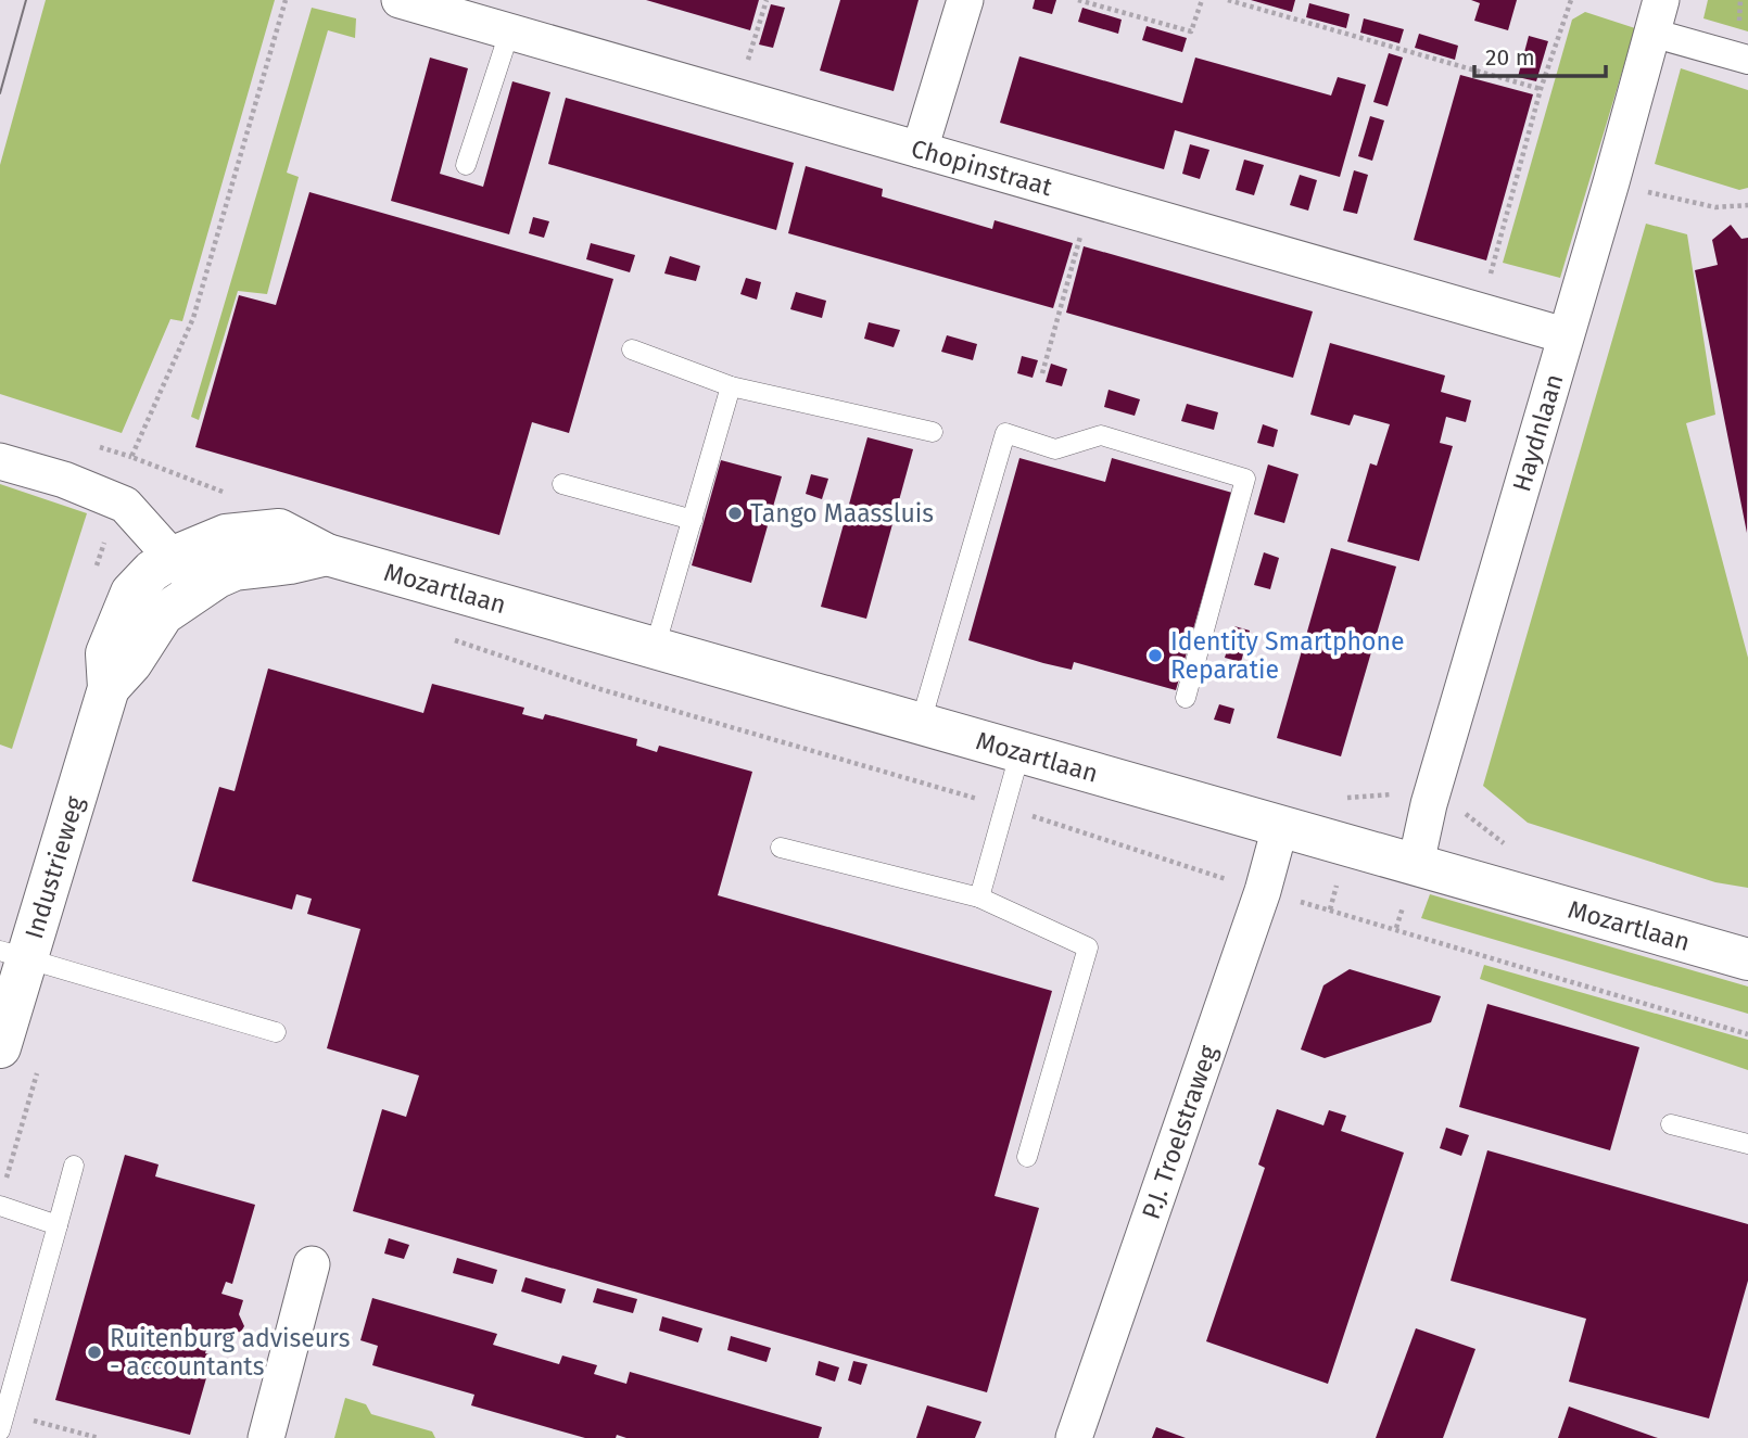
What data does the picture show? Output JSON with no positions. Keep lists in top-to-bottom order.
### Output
{
  "streets": {
    "main road": ["Mozartlaan", "Industrieweg"],
    "street": ["Chopinstraat", "Haydnlaan", "P.J. Troelstraweg"]
  },
  "crossings": [
    ["Chopinstraat", "Haydnlaan"],
    ["Haydnlaan", "Mozartlaan"],
    ["Mozartlaan", "Industrieweg"],
    ["Mozartlaan", "P.J. Troelstraweg"]
  ],
  "places": ["Tango Maassluis", "Identity Smartphone Reparatie", "Ruitenburg adviseurs - accountants"],
  "scale_bar": "20 m"
}
